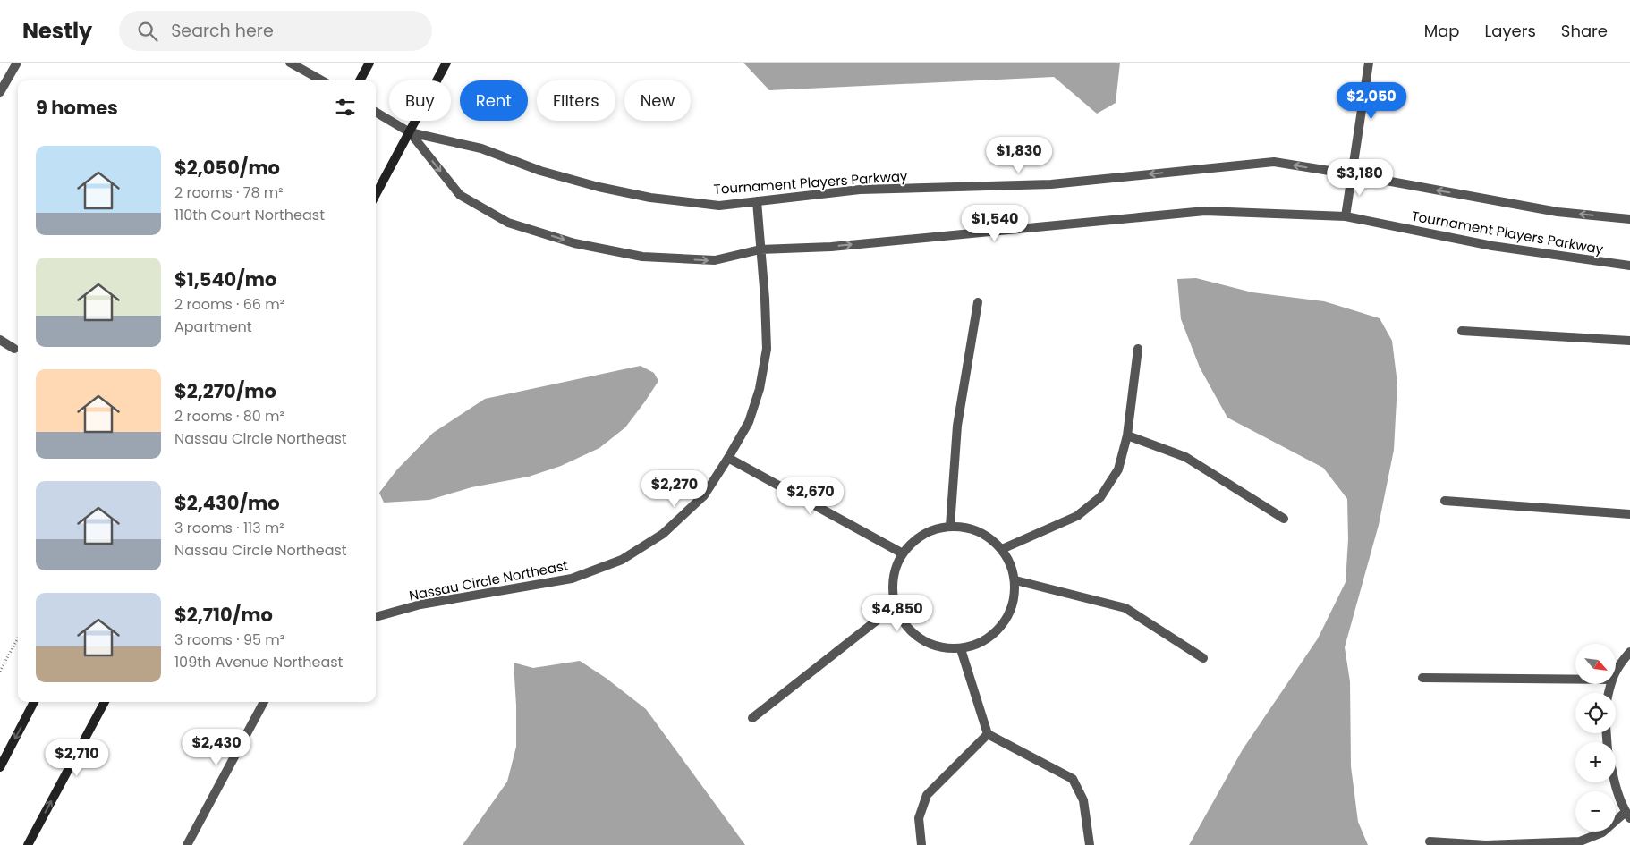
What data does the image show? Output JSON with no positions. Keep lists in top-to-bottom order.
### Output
{
  "streets": {
    "street": ["Tournament Players Parkway", "Nassau Circle Northeast"]
  },
  "crossings": [
    ["Tournament Players Parkway", "Nassau Circle Northeast"]
  ],
  "north": "bottom right",
  "page": {
    "header": "Nestly",
    "search": "Search here",
    "nav": ["Map", "Layers", "Share"],
    "chip": [
      "Buy",
      "Rent",
      "Filters",
      "New"
    ],
    "heading": "9 homes",
    "price": [
      "$2,050",
      "$1,830",
      "$3,180",
      "$1,540",
      "$2,270",
      "$2,670",
      "$4,850",
      "$2,430",
      "$2,710"
    ],
    "list": [
      {
        "name": "$2,050/mo",
        "note": "2 rooms · 78 m² · 110th Court Northeast"
      },
      {
        "name": "$1,540/mo",
        "note": "2 rooms · 66 m² · Apartment"
      },
      {
        "name": "$2,270/mo",
        "note": "2 rooms · 80 m² · Nassau Circle Northeast"
      },
      {
        "name": "$2,430/mo",
        "note": "3 rooms · 113 m² · Nassau Circle Northeast"
      },
      {
        "name": "$2,710/mo",
        "note": "3 rooms · 95 m² · 109th Avenue Northeast"
      }
    ],
    "map_buttons": ["+", "−"]
  }
}
